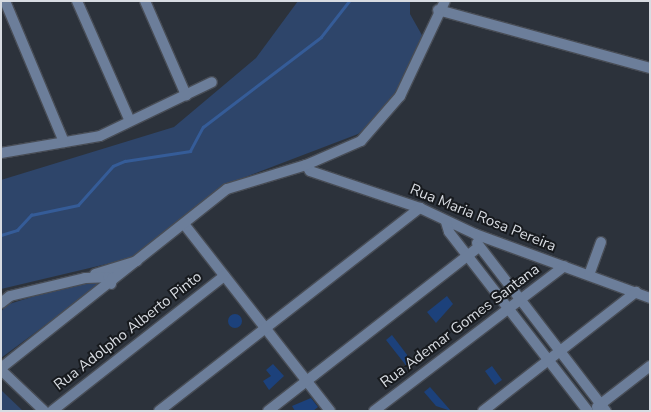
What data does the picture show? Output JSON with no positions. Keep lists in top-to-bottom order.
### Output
{
  "streets": {
    "street": ["Rua Maria Rosa Pereira", "Rua Ademar Gomes Santana", "Rua Adolpho Alberto Pinto"]
  },
  "crossings": [
    ["Rua Maria Rosa Pereira", "Rua Ademar Gomes Santana"]
  ]
}
